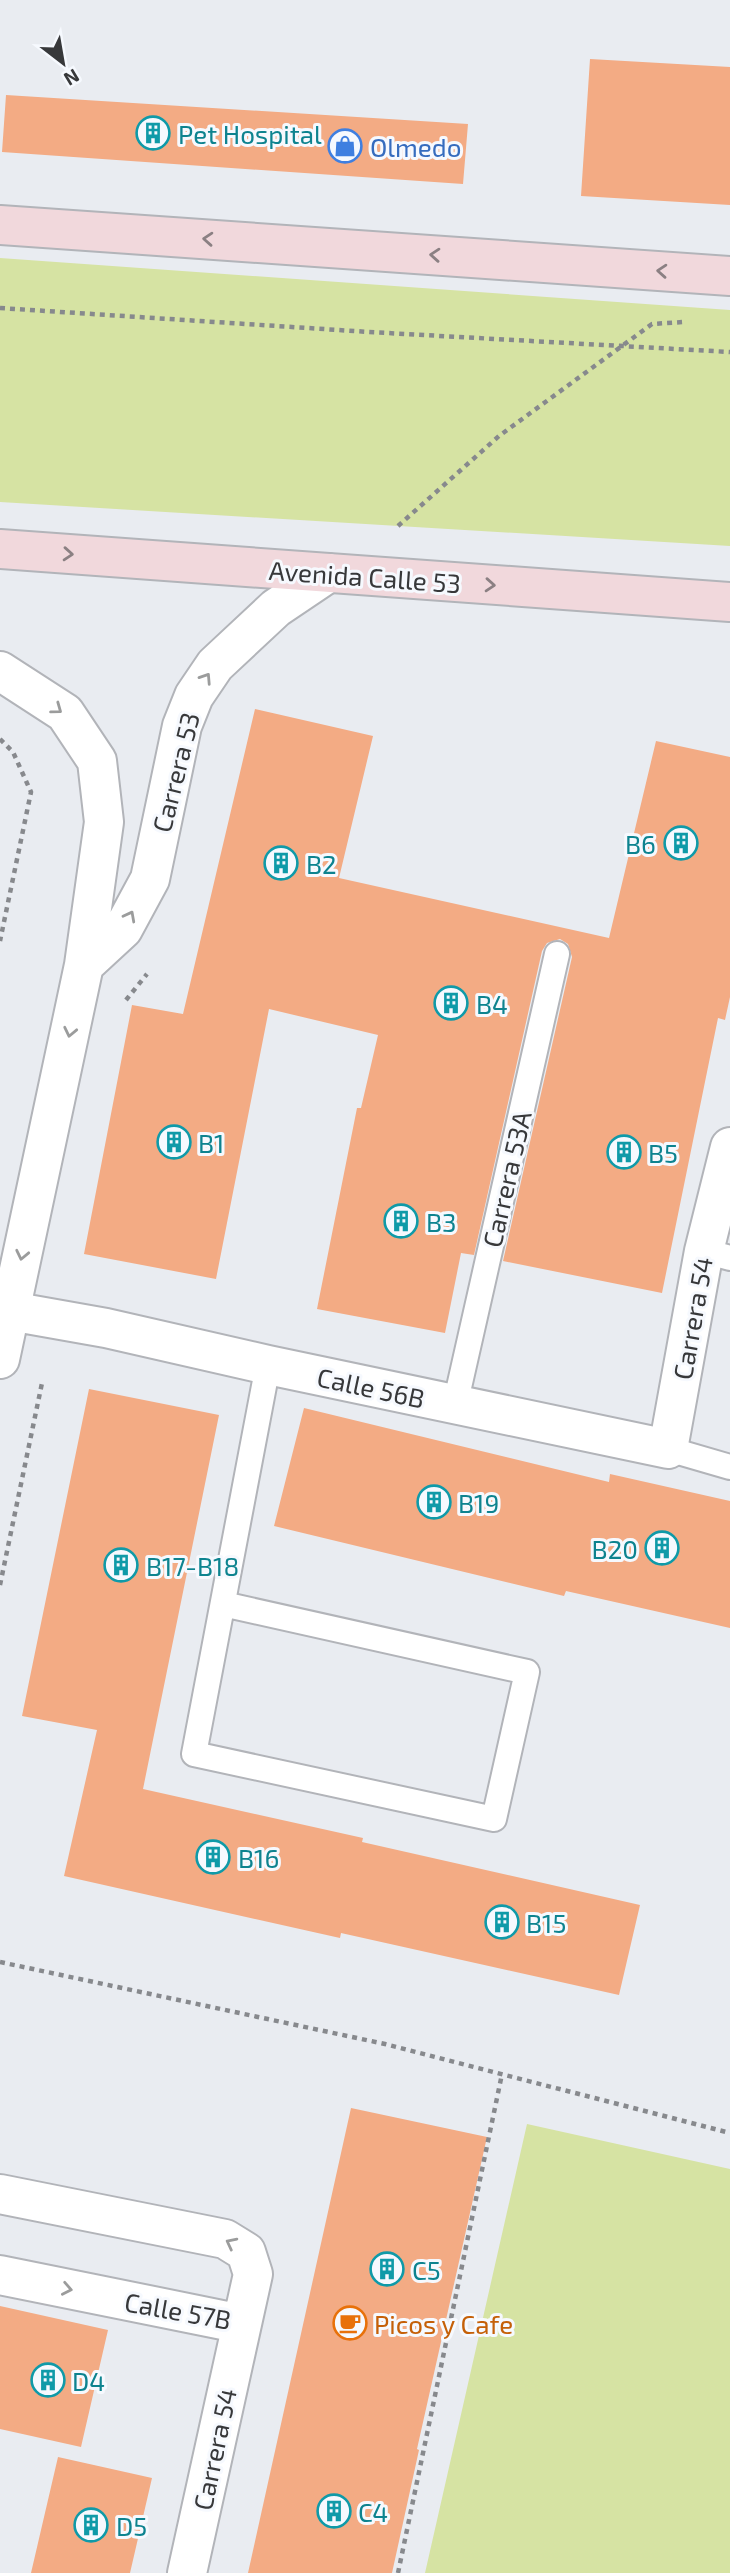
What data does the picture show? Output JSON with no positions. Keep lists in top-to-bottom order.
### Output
{
  "streets": {
    "main road": ["Avenida Calle 53"],
    "street": [
      "Carrera 53",
      "Carrera 54",
      "Calle 56B",
      "Calle 57B"
    ],
    "lane": ["Carrera 53A"]
  },
  "crossings": [
    ["Avenida Calle 53", "Carrera 53"],
    ["Carrera 53A", "Calle 56B"],
    ["Carrera 54", "Calle 56B"],
    ["Carrera 54", "Calle 57B"]
  ],
  "one_way": ["Carrera 53"],
  "places": {
    "building": [
      "Pet Hospital",
      "B6",
      "B2",
      "B4",
      "B1",
      "B5",
      "B3",
      "B19",
      "B20",
      "B17-B18",
      "B16",
      "B15",
      "C5",
      "D4",
      "C4",
      "D5"
    ],
    "shop": ["Olmedo"],
    "cafe": ["Picos y Cafe"]
  },
  "north": "bottom right"
}
